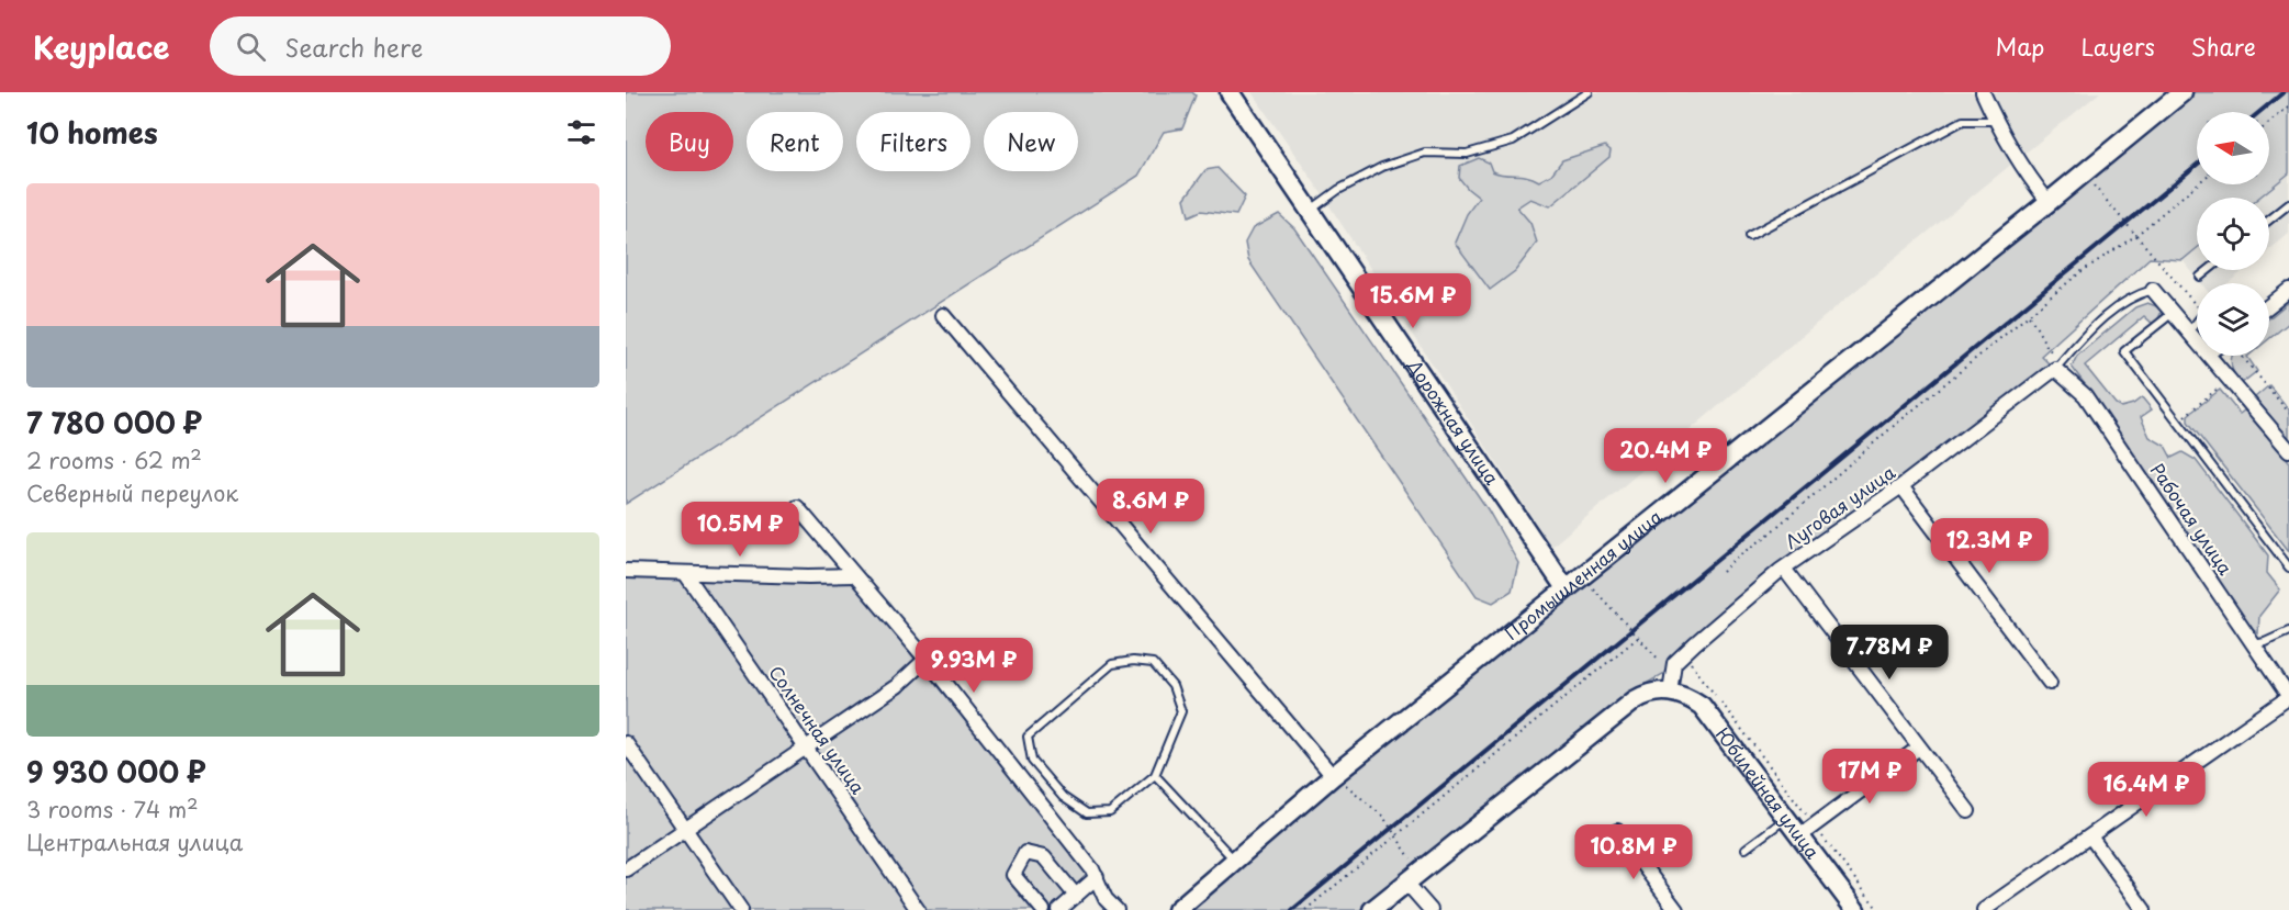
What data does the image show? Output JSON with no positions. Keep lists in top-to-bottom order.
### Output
{
  "streets": {
    "street": [
      "Дорожная улица",
      "Луговая улица",
      "Рабочая улица",
      "Промышленная улица",
      "Солнечная улица",
      "Юбилейная улица"
    ]
  },
  "crossings": [
    ["Дорожная улица", "Промышленная улица"],
    ["Луговая улица", "Рабочая улица"],
    ["Луговая улица", "Юбилейная улица"]
  ],
  "north": "left",
  "page": {
    "header": "Keyplace",
    "search": "Search here",
    "nav": ["Map", "Layers", "Share"],
    "heading": "10 homes",
    "chip": [
      "Buy",
      "Rent",
      "Filters",
      "New"
    ],
    "list": [
      {
        "name": "7 780 000 ₽",
        "note": "2 rooms · 62 m² · Северный переулок"
      },
      {
        "name": "9 930 000 ₽",
        "note": "3 rooms · 74 m² · Центральная улица"
      }
    ],
    "price": [
      "15.6M ₽",
      "20.4M ₽",
      "8.6M ₽",
      "10.5M ₽",
      "12.3M ₽",
      "7.78M ₽",
      "9.93M ₽",
      "17M ₽",
      "16.4M ₽",
      "10.8M ₽"
    ]
  }
}
